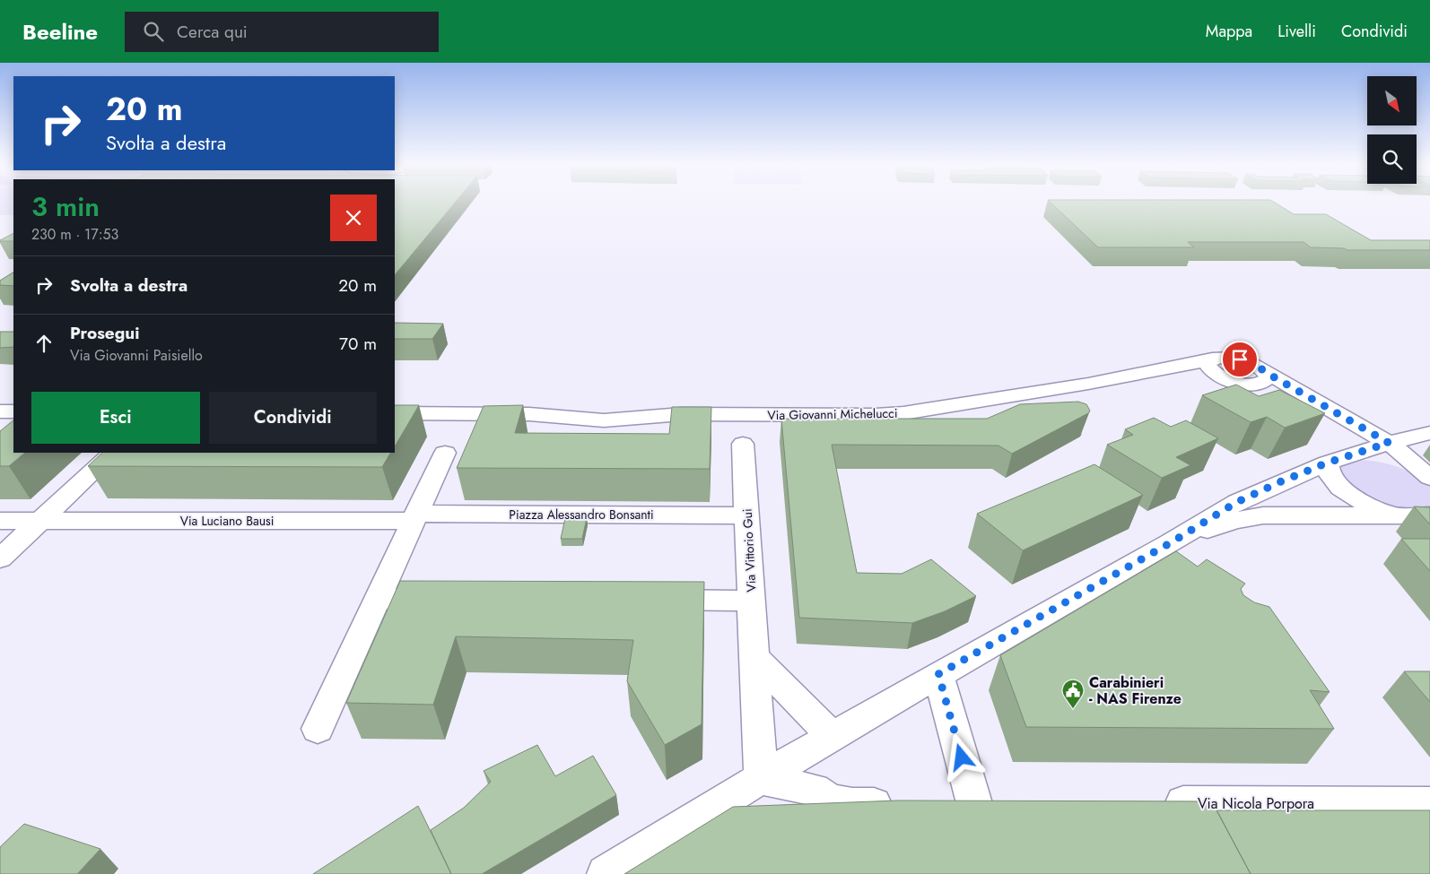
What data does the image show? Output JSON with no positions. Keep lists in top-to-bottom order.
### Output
{
  "streets": {
    "street": [
      "Via Giovanni Michelucci",
      "Piazza Alessandro Bonsanti",
      "Via Luciano Bausi",
      "Via Vittorio Gui",
      "Via Nicola Porpora"
    ]
  },
  "crossings": [
    ["Piazza Alessandro Bonsanti", "Via Luciano Bausi"],
    ["Piazza Alessandro Bonsanti", "Via Vittorio Gui"]
  ],
  "places": {
    "public building": ["Carabinieri - NAS Firenze"]
  },
  "north": "bottom right",
  "page": {
    "header": "Beeline",
    "search": "Cerca qui",
    "nav": ["Mappa", "Livelli", "Condividi"],
    "turn": ["20 m", "Svolta a destra"],
    "heading": ["3 min", "230 m · 17:53"],
    "list": [
      {
        "name": "Svolta a destra",
        "value": "20 m"
      },
      {
        "name": "Prosegui",
        "note": "Via Giovanni Paisiello",
        "value": "70 m"
      }
    ],
    "buttons": ["Esci", "Condividi"]
  }
}
